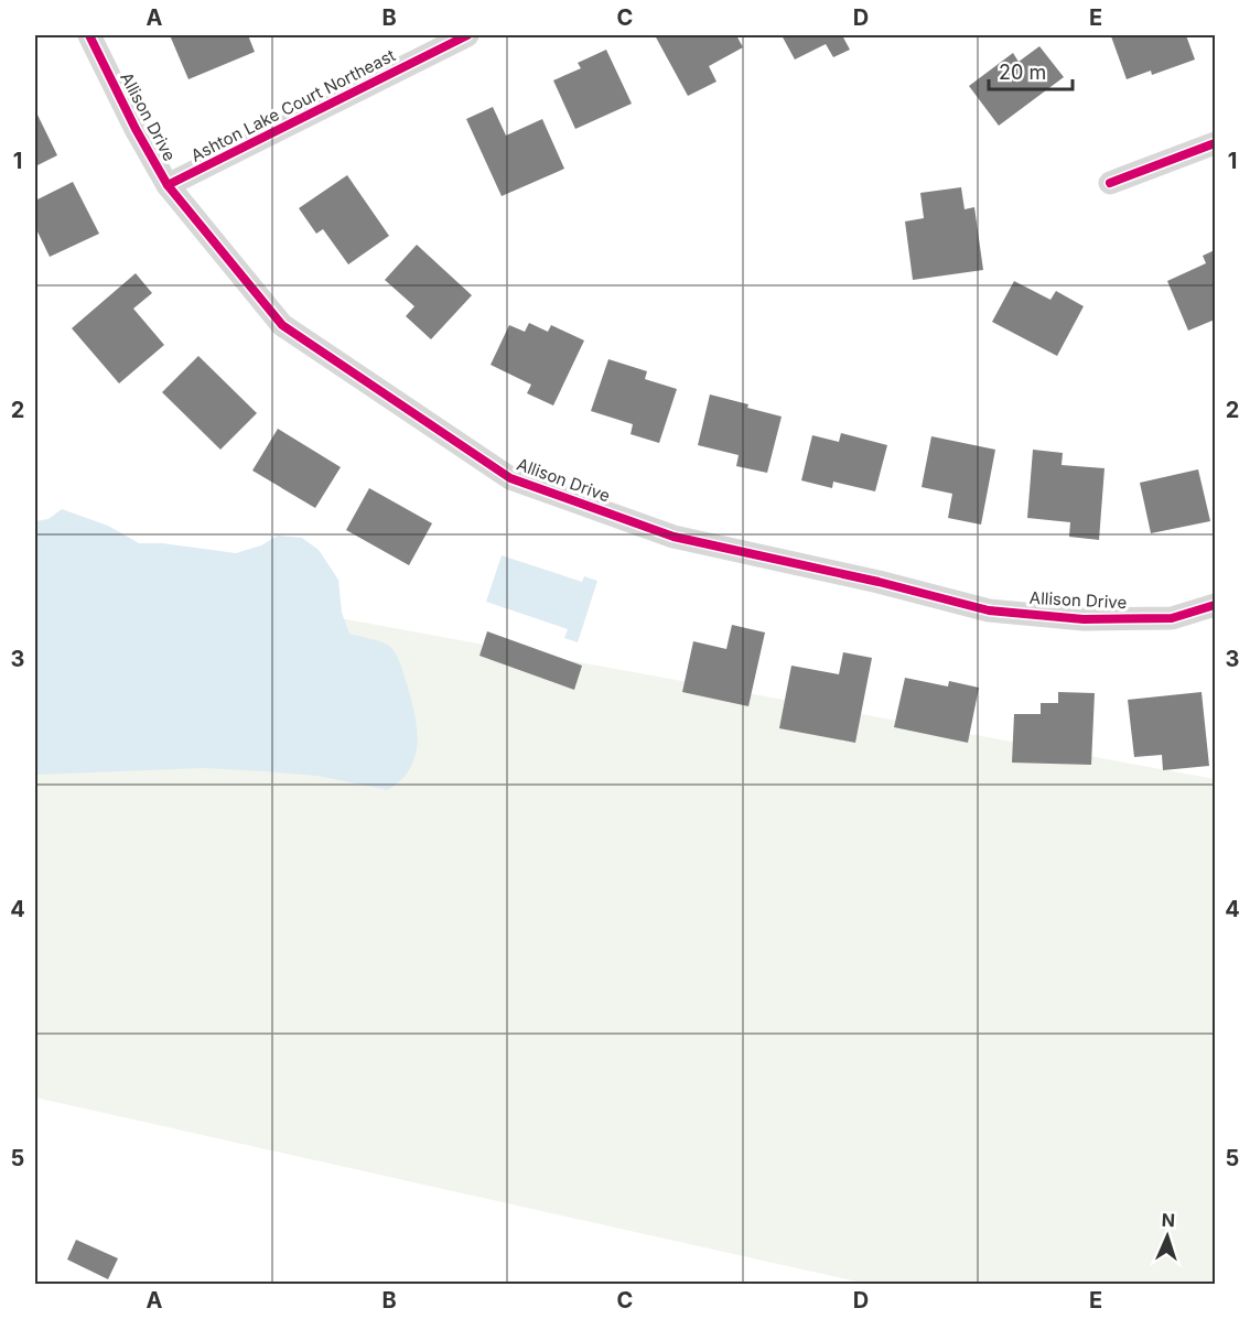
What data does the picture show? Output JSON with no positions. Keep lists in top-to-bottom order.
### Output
{
  "streets": {
    "street": ["Ashton Lake Court Northeast", "Allison Drive"]
  },
  "crossings": [
    ["Ashton Lake Court Northeast", "Allison Drive"]
  ],
  "scale_bar": "20 m",
  "north": "top",
  "grid": {
    "columns": [
      "A",
      "B",
      "C",
      "D",
      "E"
    ],
    "rows": [
      "1",
      "2",
      "3",
      "4",
      "5"
    ]
  }
}
